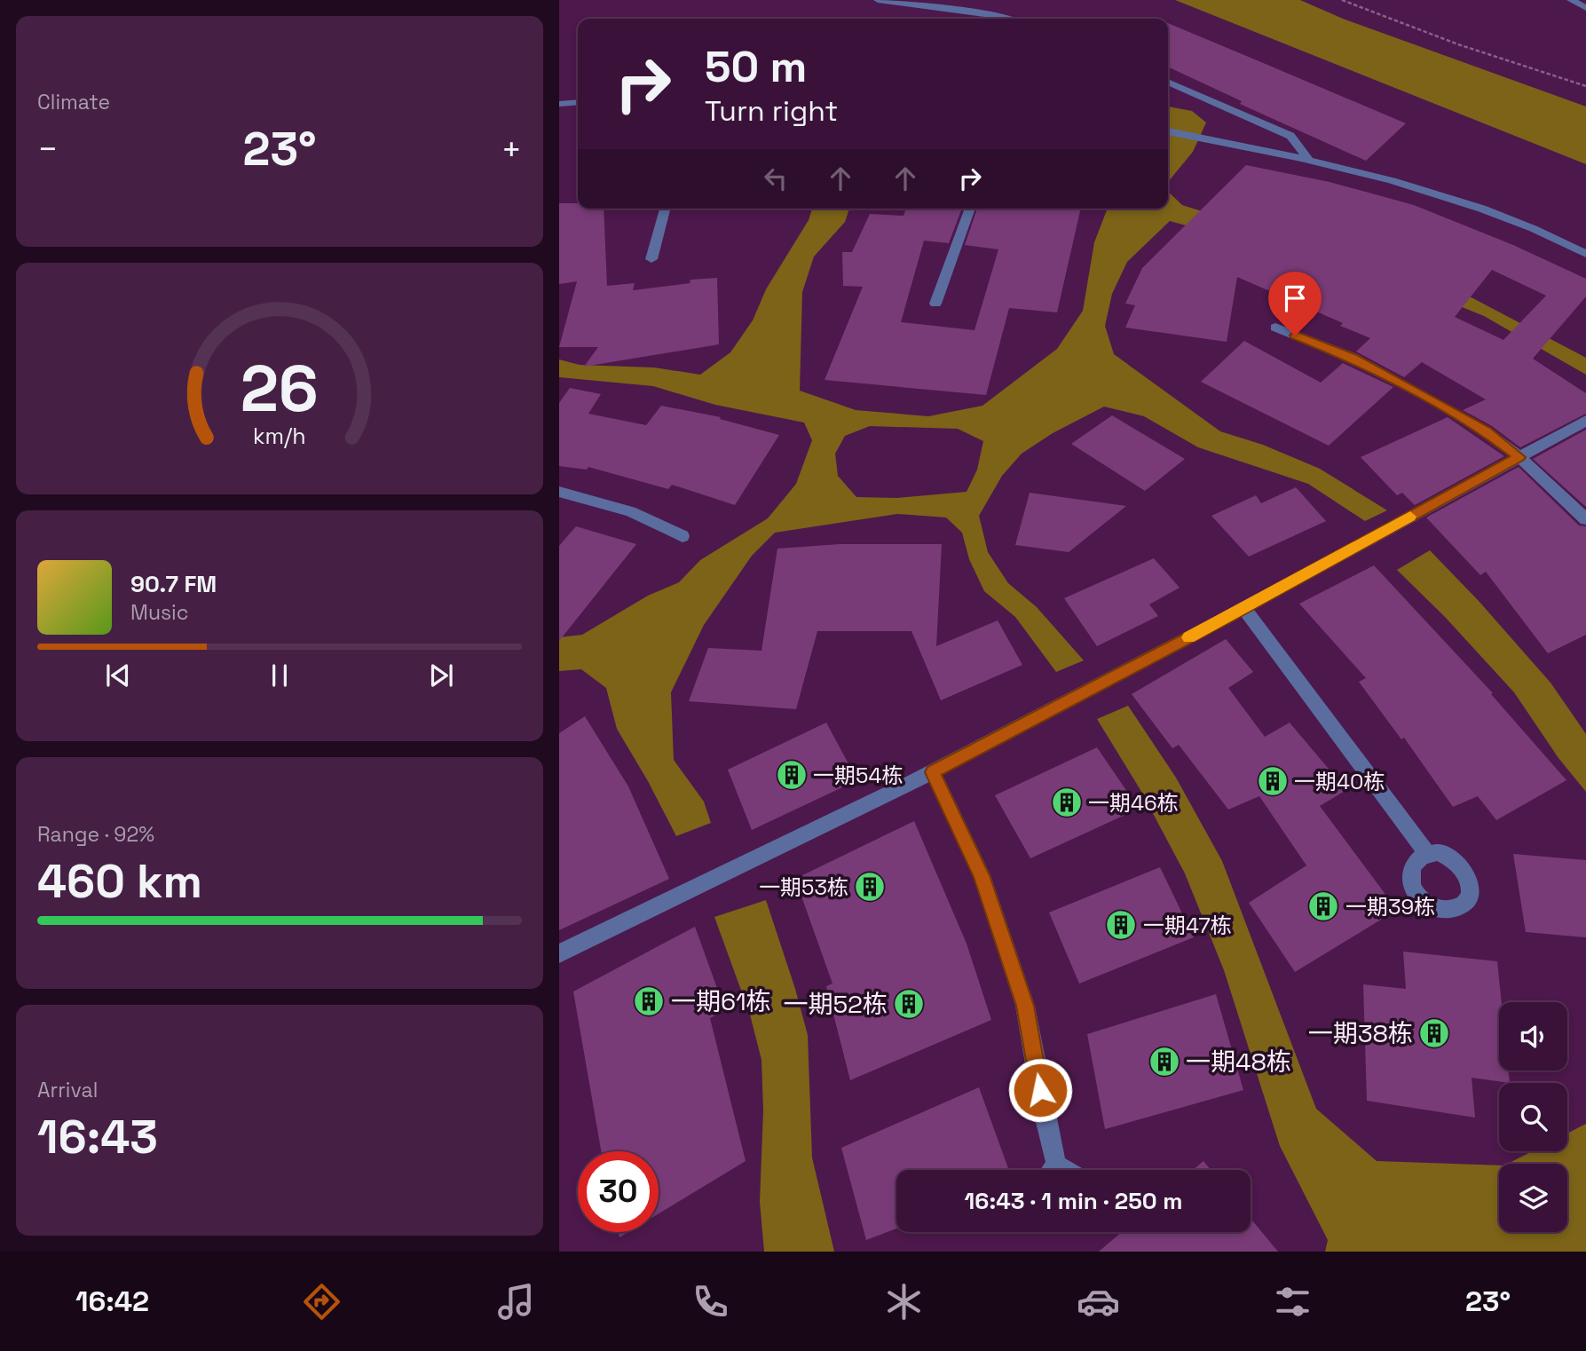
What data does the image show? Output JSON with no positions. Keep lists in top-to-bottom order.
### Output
{
  "places": {
    "building": [
      "一期54栋",
      "一期40栋",
      "一期46栋",
      "一期53栋",
      "一期39栋",
      "一期47栋",
      "一期61栋",
      "一期52栋",
      "一期38栋",
      "一期48栋"
    ]
  },
  "page": {
    "tile": [
      "Climate",
      ["Range · 92%", "460 km"],
      ["Arrival", "16:43"]
    ],
    "turn": ["50 m", "Turn right"],
    "heat": ["−", "23°", "+"],
    "song": ["90.7 FM", "Music"],
    "limit": "30",
    "trip": "16:43 · 1 min · 250 m",
    "tabs": ["16:42", "23°"],
    "gauge": ["26", "km/h"]
  }
}
